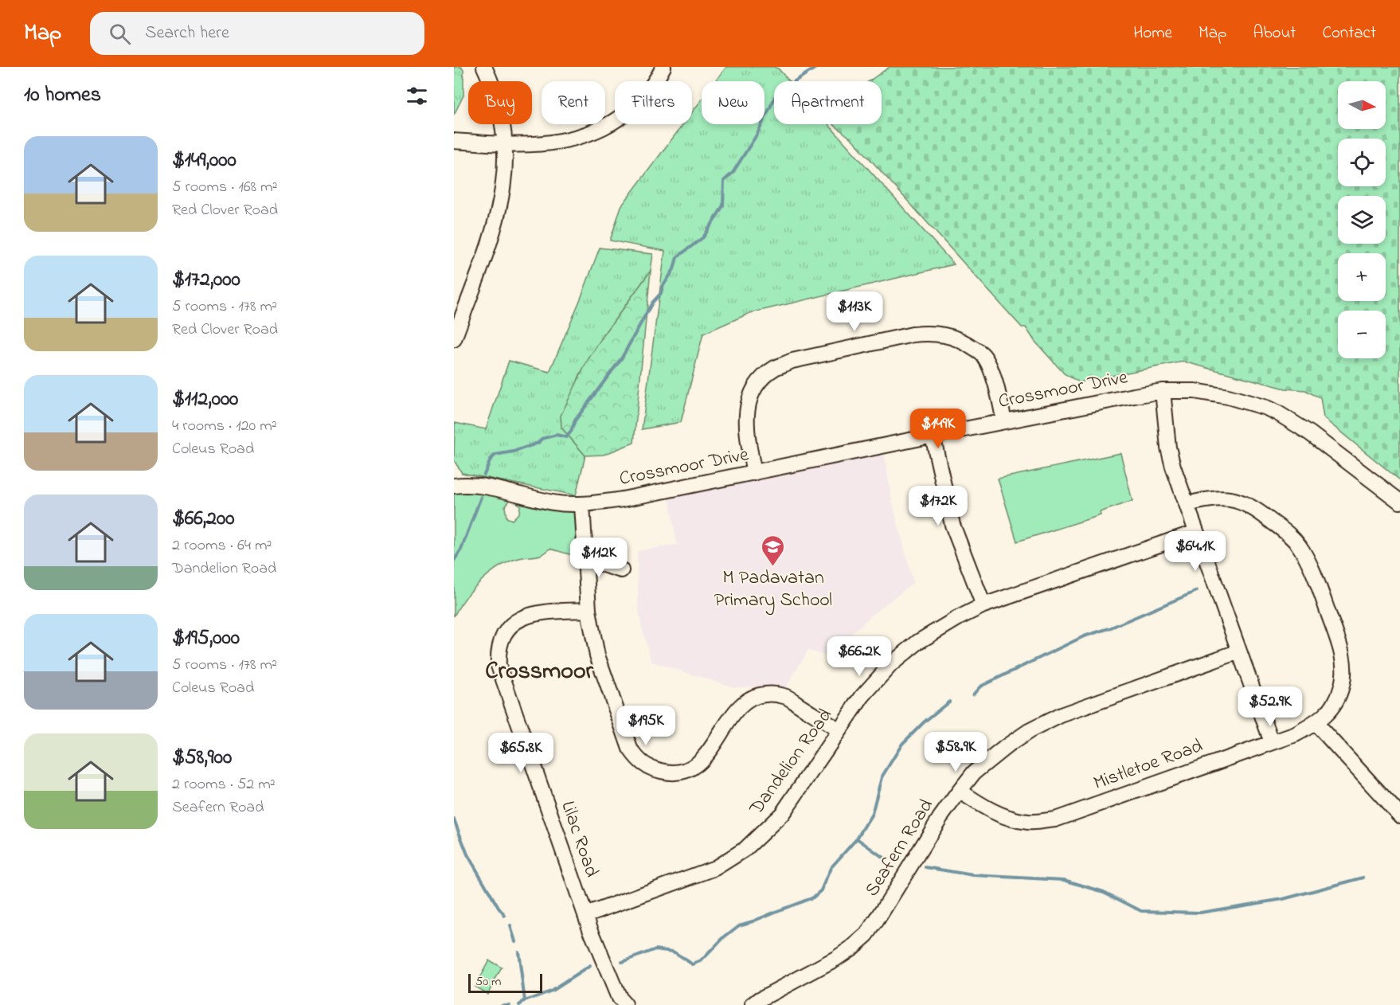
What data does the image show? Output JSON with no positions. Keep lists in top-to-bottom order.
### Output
{
  "streets": {
    "street": [
      "Crossmoor Drive",
      "Dandelion Road",
      "Mistletoe Road",
      "Lilac Road",
      "Seafern Road"
    ]
  },
  "crossings": [
    ["Dandelion Road", "Lilac Road"],
    ["Mistletoe Road", "Seafern Road"]
  ],
  "districts": ["Crossmoor"],
  "places": {
    "school or university": ["M Padavatan Primary School"]
  },
  "scale_bar": "50 m",
  "north": "right",
  "page": {
    "header": "Map",
    "search": "Search here",
    "nav": [
      "Home",
      "Map",
      "About",
      "Contact"
    ],
    "heading": "10 homes",
    "map_buttons": ["+", "−"],
    "chip": [
      "Buy",
      "Rent",
      "Filters",
      "New",
      "Apartment"
    ],
    "list": [
      {
        "name": "$149,000",
        "note": "5 rooms · 168 m² · Red Clover Road"
      },
      {
        "name": "$172,000",
        "note": "5 rooms · 178 m² · Red Clover Road"
      },
      {
        "name": "$112,000",
        "note": "4 rooms · 120 m² · Coleus Road"
      },
      {
        "name": "$66,200",
        "note": "2 rooms · 64 m² · Dandelion Road"
      },
      {
        "name": "$195,000",
        "note": "5 rooms · 178 m² · Coleus Road"
      },
      {
        "name": "$58,900",
        "note": "2 rooms · 52 m² · Seafern Road"
      }
    ],
    "price": [
      "$113K",
      "$149K",
      "$172K",
      "$64.1K",
      "$112K",
      "$66.2K",
      "$52.9K",
      "$195K",
      "$58.9K",
      "$65.8K"
    ],
    "scale": "50 m"
  }
}
